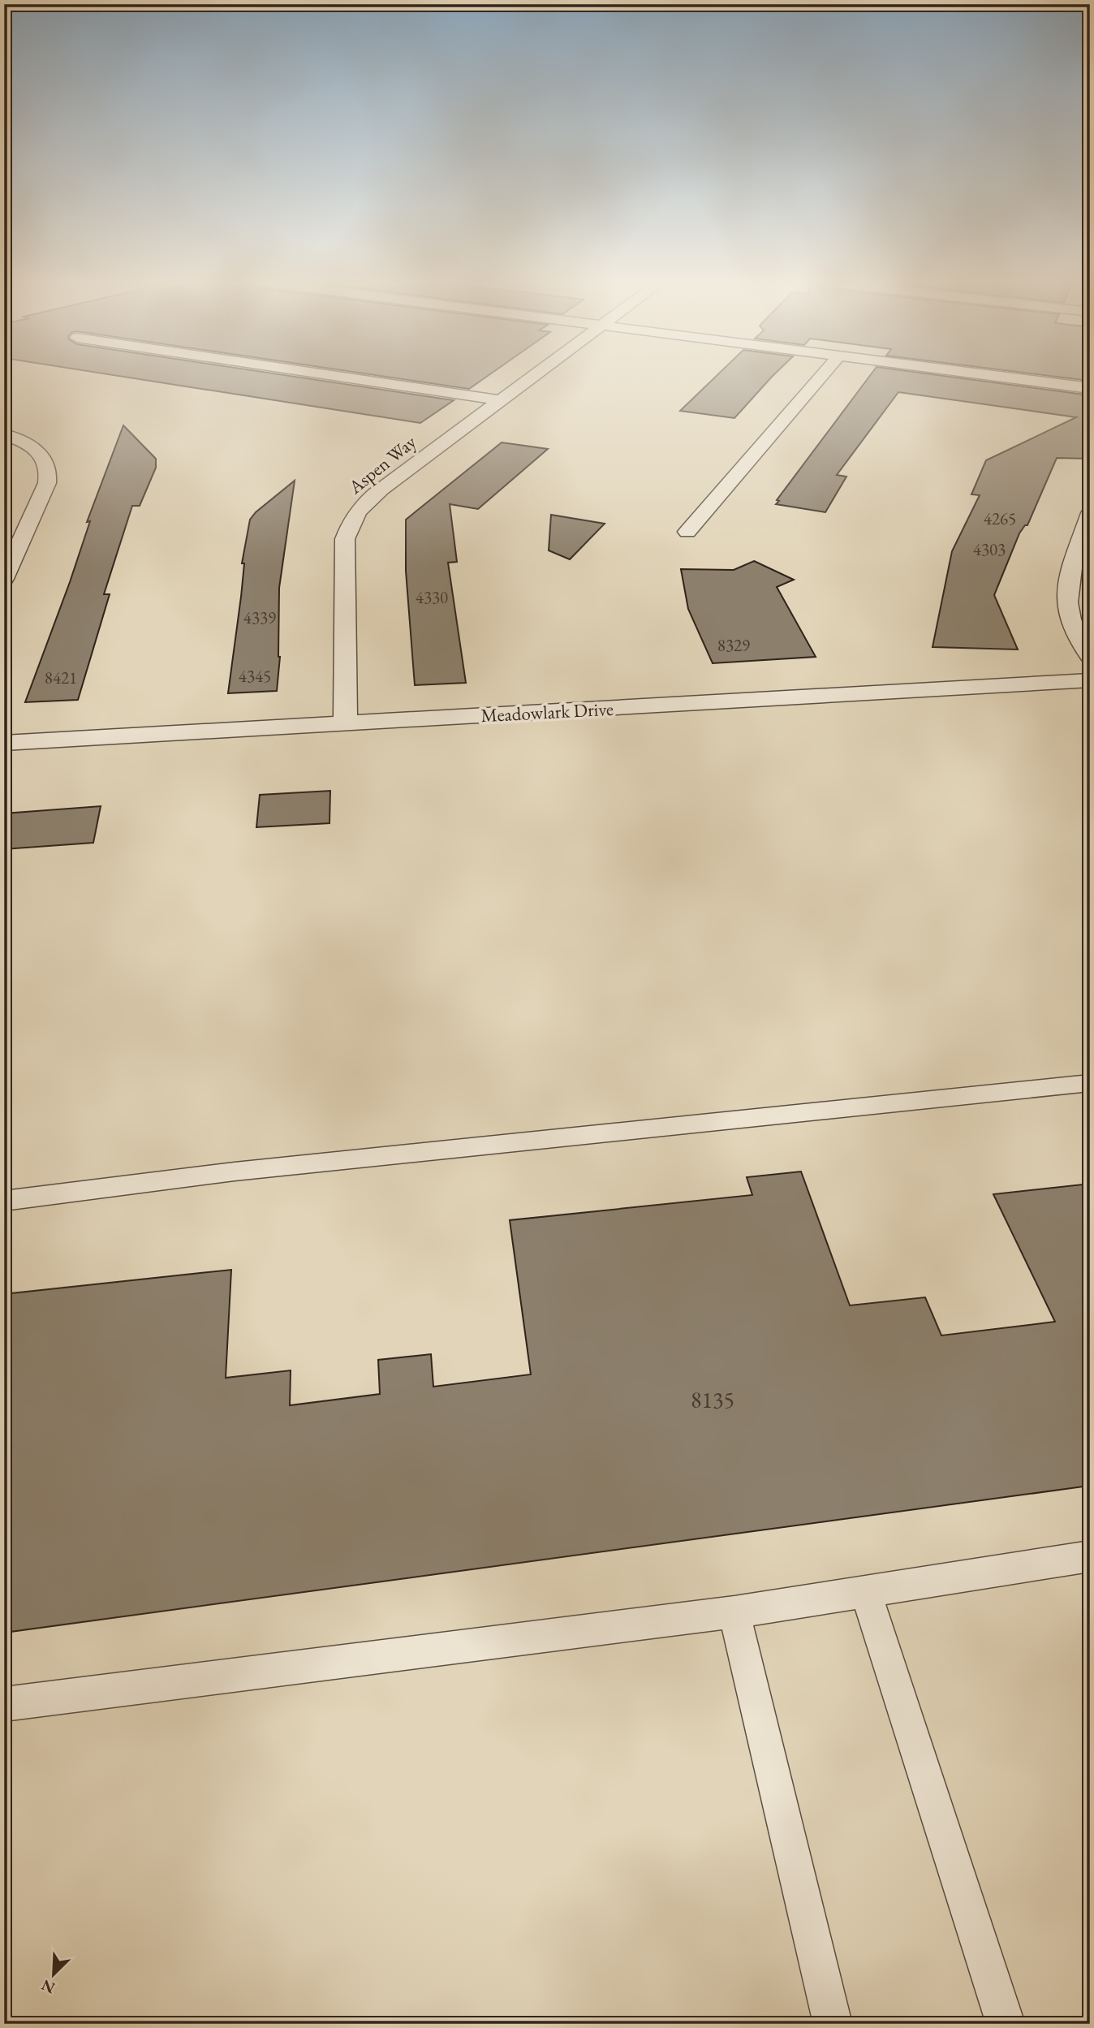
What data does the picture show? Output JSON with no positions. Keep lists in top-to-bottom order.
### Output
{
  "streets": {
    "street": ["Aspen Way", "Meadowlark Drive"]
  },
  "crossings": [
    ["Aspen Way", "Meadowlark Drive"]
  ],
  "house_numbers": [
    "4265",
    "4303",
    "4330",
    "4339",
    "8329",
    "4345",
    "8421",
    "8135"
  ],
  "north": "bottom left"
}
